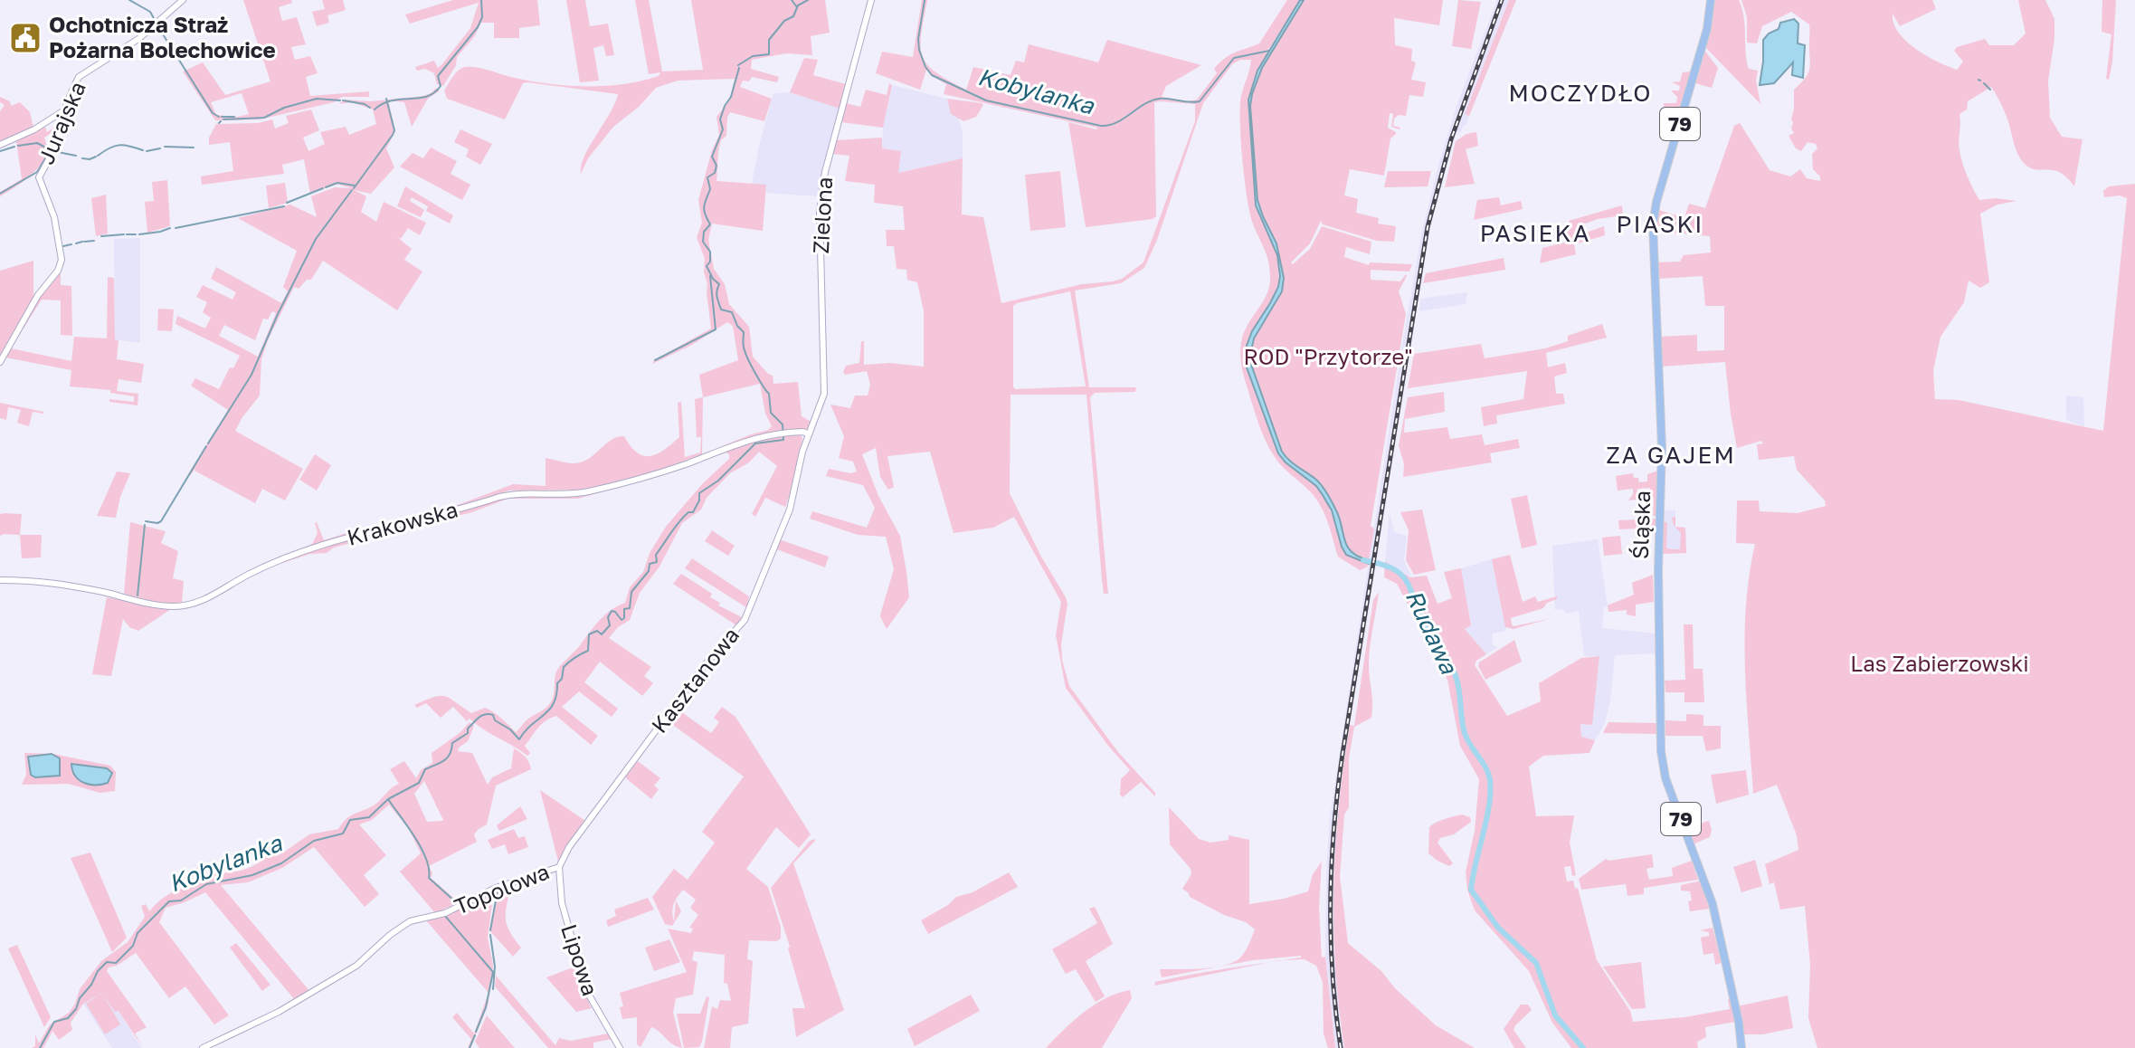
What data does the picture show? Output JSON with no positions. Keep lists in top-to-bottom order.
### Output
{
  "streets": {
    "main road": ["79", "Śląska"],
    "street": [
      "Jurajska",
      "Zielona",
      "Krakowska",
      "Kasztanowa",
      "Topolowa",
      "Lipowa"
    ]
  },
  "crossings": [
    ["Zielona", "Krakowska"],
    ["Zielona", "Kasztanowa"],
    ["Krakowska", "Kasztanowa"],
    ["Kasztanowa", "Topolowa"],
    ["Kasztanowa", "Lipowa"],
    ["Topolowa", "Lipowa"]
  ],
  "districts": [
    "MOCZYDŁO",
    "PIASKI",
    "PASIEKA",
    "ZA GAJEM"
  ],
  "water": ["Kobylanka", "Rudawa"],
  "parks": ["ROD \"Przytorze\"", "Las Zabierzowski"],
  "places": {
    "public building": ["Ochotnicza Straż Pożarna Bolechowice"]
  }
}
